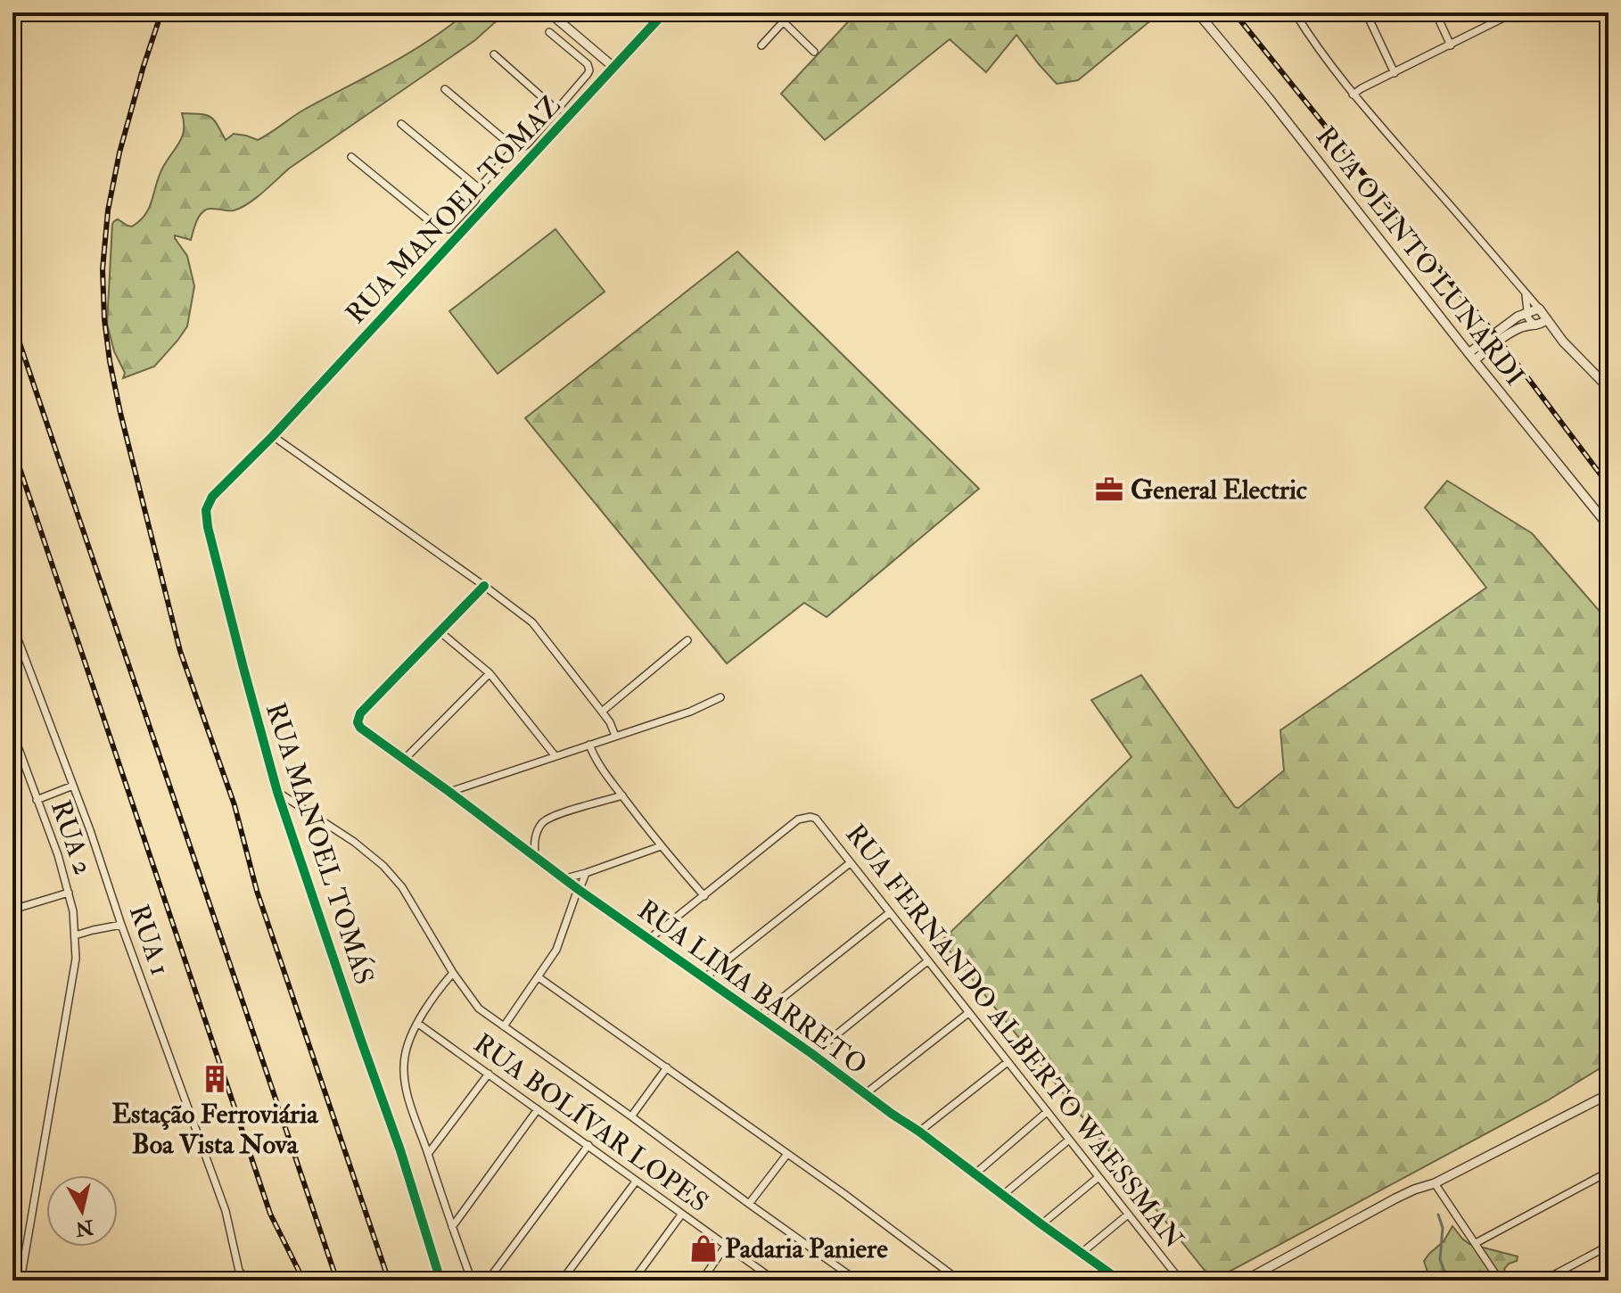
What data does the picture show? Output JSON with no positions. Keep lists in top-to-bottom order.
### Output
{
  "streets": {
    "street": [
      "RUA MANOEL TOMAZ",
      "RUA OLINTO LUNARDI",
      "RUA 2",
      "RUA MANOEL TOMÁS",
      "RUA 1",
      "RUA LIMA BARRETO",
      "RUA FERNANDO ALBERTO WAESSMAN",
      "RUA BOLÍVAR LOPES"
    ]
  },
  "crossings": [
    ["RUA MANOEL TOMAZ", "RUA MANOEL TOMÁS"]
  ],
  "places": {
    "office": ["General Electric"],
    "building": ["Estação Ferroviária Boa Vista Nova"],
    "shop": ["Padaria Paniere"]
  },
  "north": "bottom"
}
